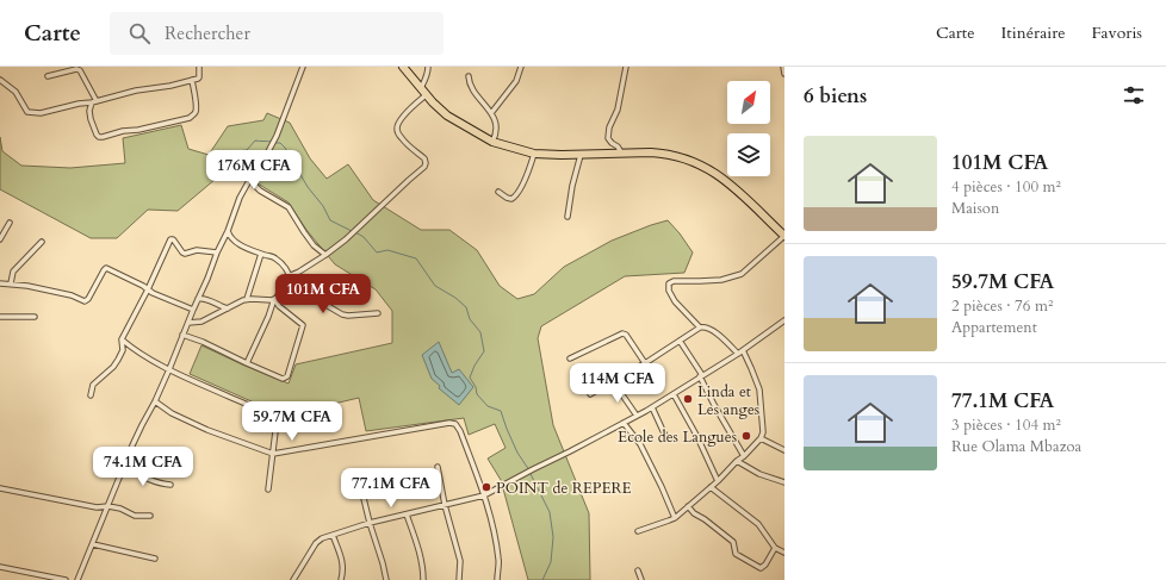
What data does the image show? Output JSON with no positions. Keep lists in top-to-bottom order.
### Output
{
  "places": ["Linda et Les anges", "Ecole des Langues", "POINT de REPERE"],
  "north": "top right",
  "page": {
    "header": "Carte",
    "search": "Rechercher",
    "nav": ["Carte", "Itinéraire", "Favoris"],
    "heading": "6 biens",
    "list": [
      {
        "name": "101M CFA",
        "note": "4 pièces · 100 m² · Maison"
      },
      {
        "name": "59.7M CFA",
        "note": "2 pièces · 76 m² · Appartement"
      },
      {
        "name": "77.1M CFA",
        "note": "3 pièces · 104 m² · Rue Olama Mbazoa"
      }
    ],
    "price": [
      "176M CFA",
      "101M CFA",
      "114M CFA",
      "59.7M CFA",
      "74.1M CFA",
      "77.1M CFA"
    ]
  }
}
